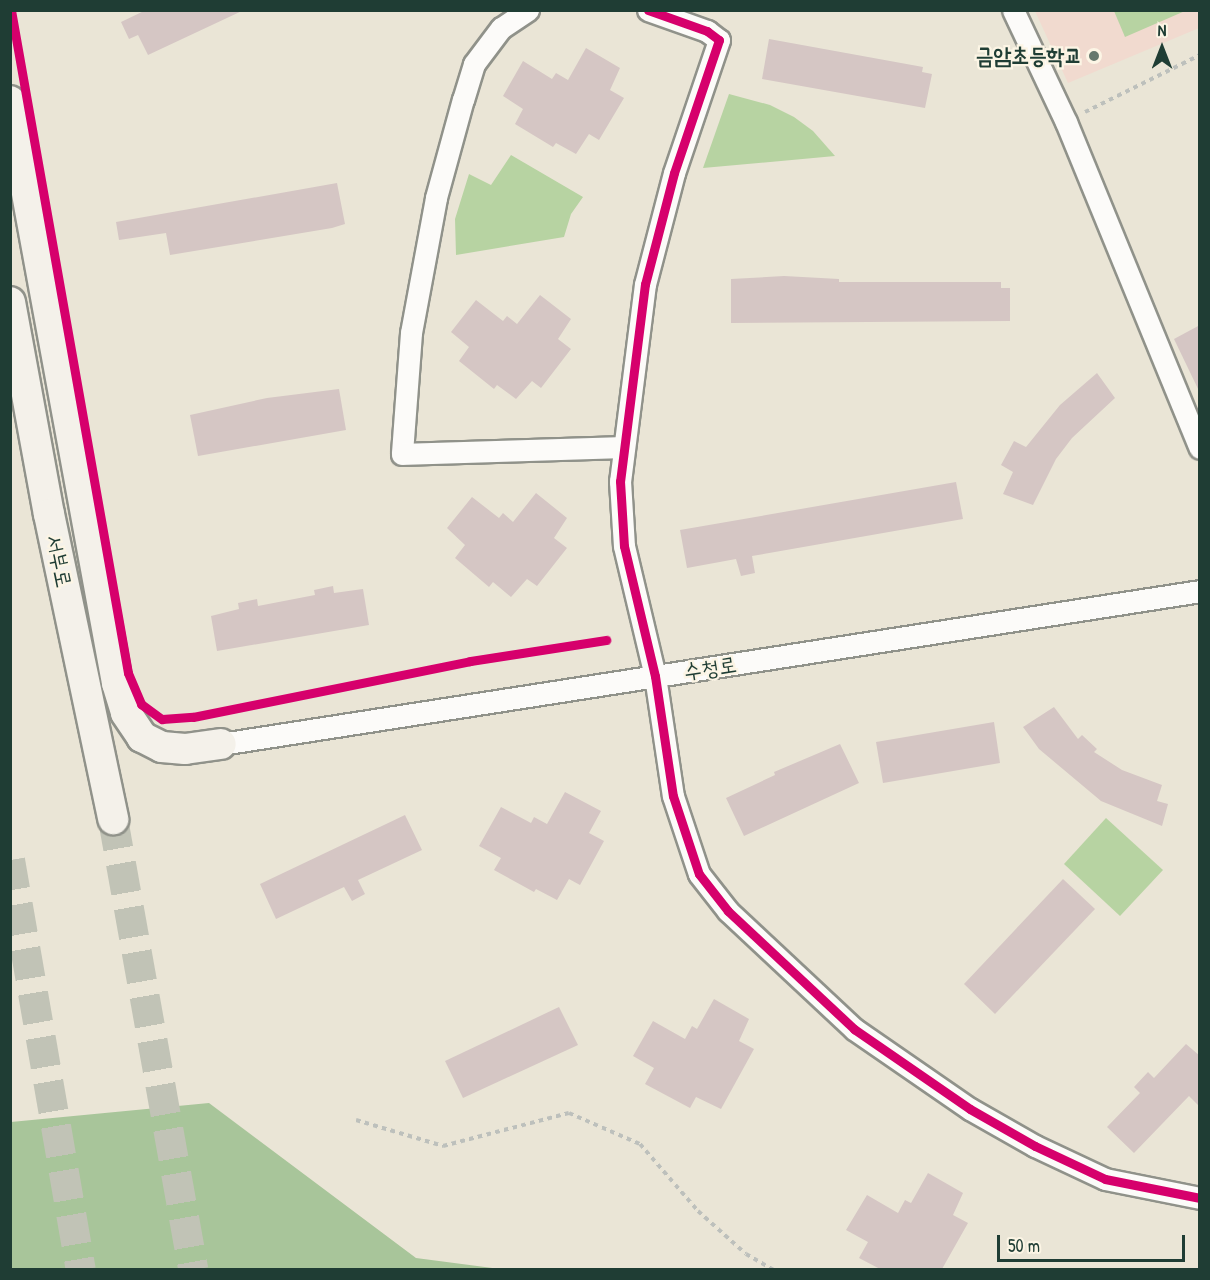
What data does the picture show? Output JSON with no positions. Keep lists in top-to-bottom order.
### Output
{
  "streets": {
    "main road": ["서부로"],
    "street": ["수청로"]
  },
  "places": ["금암초등학교"],
  "scale_bar": "50 m",
  "north": "top"
}
